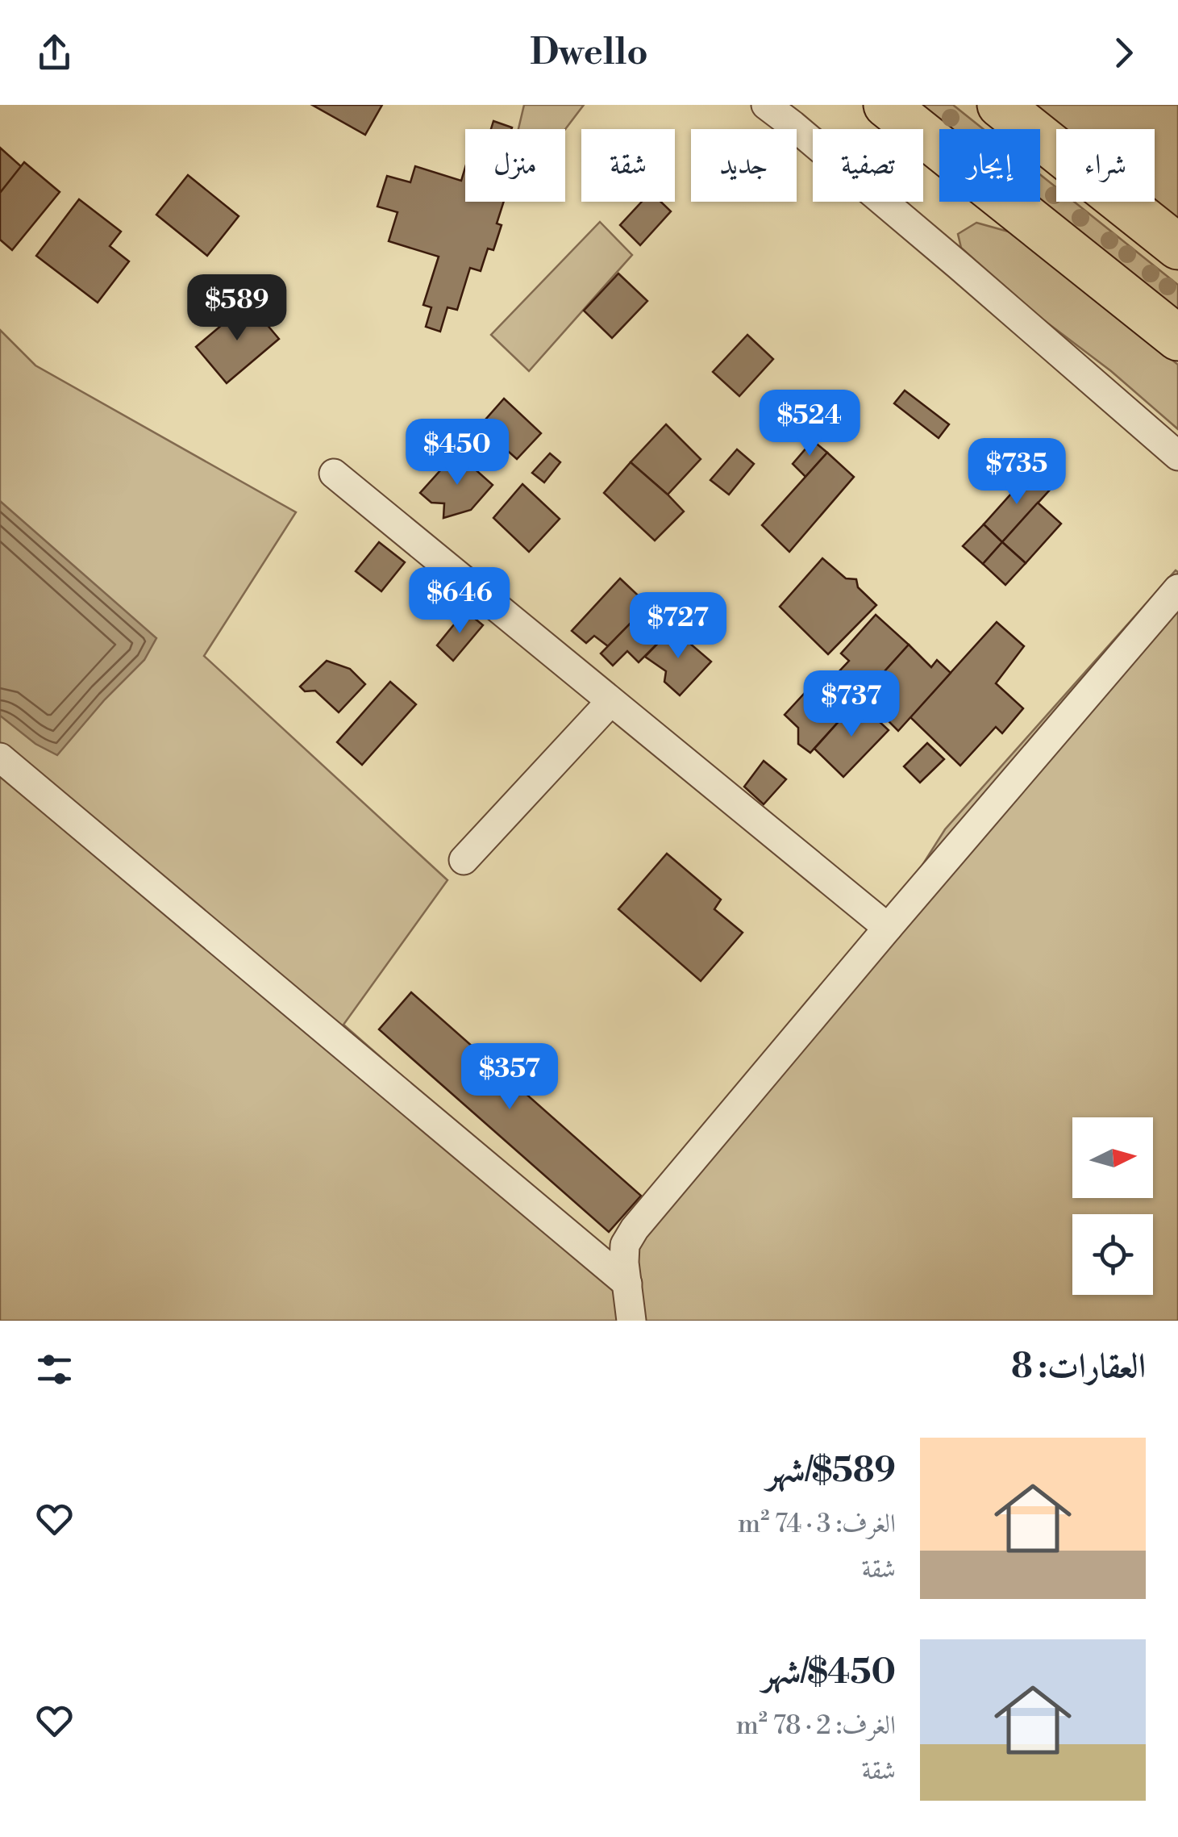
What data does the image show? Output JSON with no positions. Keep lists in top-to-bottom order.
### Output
{
  "north": "right",
  "page": {
    "header": "Dwello",
    "chip": [
      "شراء",
      "إيجار",
      "تصفية",
      "جديد",
      "شقة",
      "منزل"
    ],
    "price": [
      "$589",
      "$524",
      "$450",
      "$735",
      "$646",
      "$727",
      "$737",
      "$357"
    ],
    "heading": "العقارات: 8",
    "list": [
      {
        "name": "$589/شهر",
        "note": "الغرف: 3 · 74 m² · شقة"
      },
      {
        "name": "$450/شهر",
        "note": "الغرف: 2 · 78 m² · شقة"
      }
    ]
  }
}
